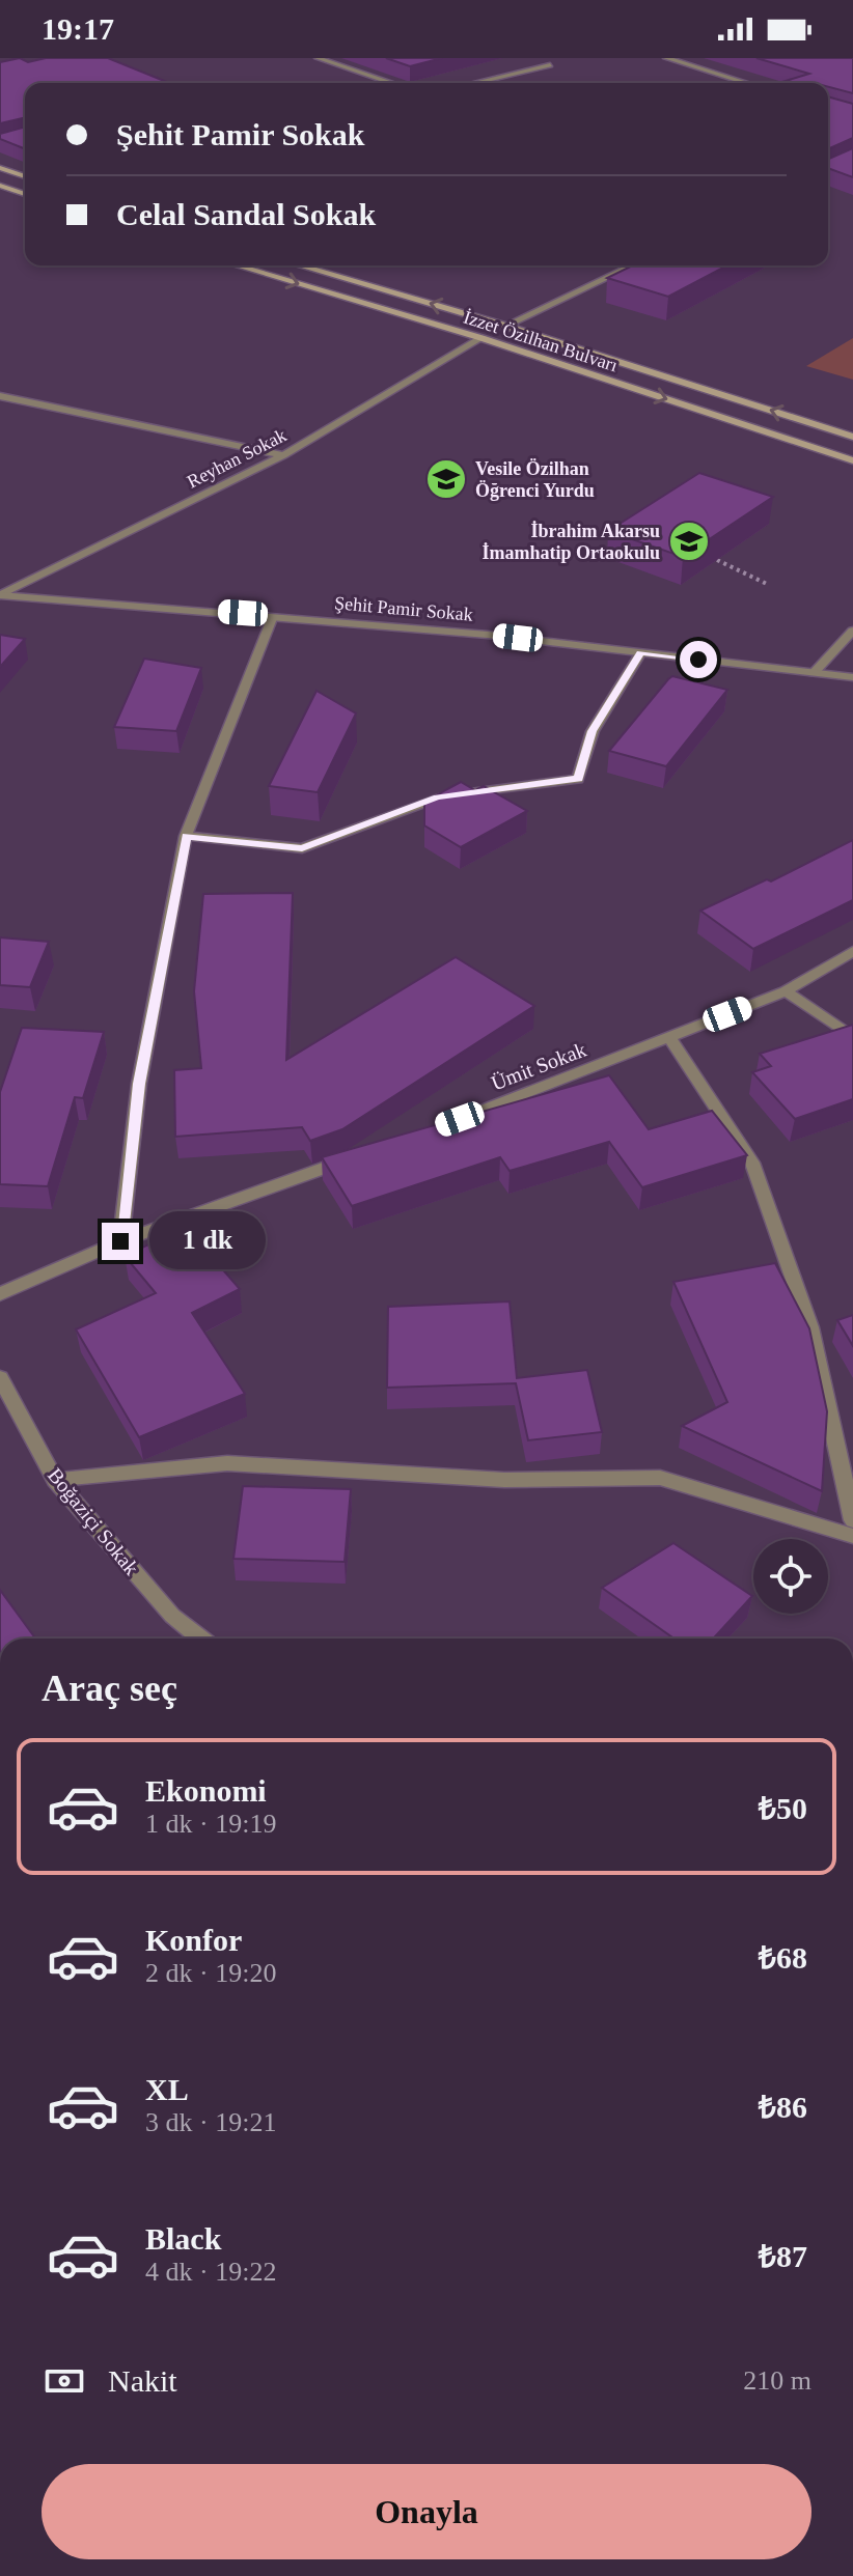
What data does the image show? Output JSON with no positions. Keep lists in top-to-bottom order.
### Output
{
  "streets": {
    "main road": ["İzzet Özilhan Bulvarı"],
    "street": [
      "Reyhan Sokak",
      "Şehit Pamir Sokak",
      "Ümit Sokak",
      "Boğaziçi Sokak"
    ]
  },
  "crossings": [
    ["İzzet Özilhan Bulvarı", "Reyhan Sokak"],
    ["Reyhan Sokak", "Şehit Pamir Sokak"]
  ],
  "places": {
    "school or university": ["Vesile Özilhan Öğrenci Yurdu", "İbrahim Akarsu İmamhatip Ortaokulu"]
  },
  "page": {
    "status": "19:17",
    "banner": ["Şehit Pamir Sokak", "Celal Sandal Sokak"],
    "bubble": "1 dk",
    "heading": "Araç seç",
    "list": [
      {
        "name": "Ekonomi",
        "note": "1 dk · 19:19",
        "value": "₺50"
      },
      {
        "name": "Konfor",
        "note": "2 dk · 19:20",
        "value": "₺68"
      },
      {
        "name": "XL",
        "note": "3 dk · 19:21",
        "value": "₺86"
      },
      {
        "name": "Black",
        "note": "4 dk · 19:22",
        "value": "₺87"
      }
    ],
    "pay": ["Nakit", "210 m"],
    "buttons": "Onayla"
  }
}
